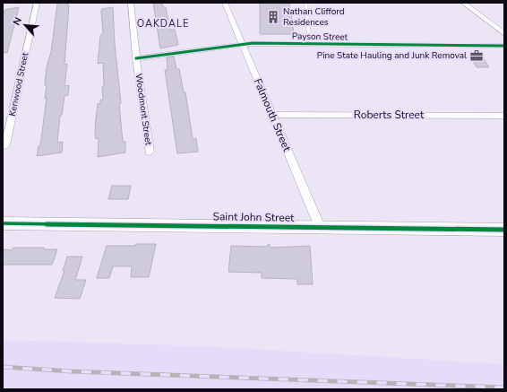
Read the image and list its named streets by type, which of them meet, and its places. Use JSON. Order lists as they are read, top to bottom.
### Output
{
  "streets": {
    "main road": ["Saint John Street"],
    "street": [
      "Payson Street",
      "Kenwood Street",
      "Woodmont Street",
      "Falmouth Street",
      "Roberts Street"
    ]
  },
  "crossings": [
    ["Payson Street", "Woodmont Street"],
    ["Payson Street", "Falmouth Street"],
    ["Falmouth Street", "Roberts Street"],
    ["Falmouth Street", "Saint John Street"]
  ],
  "districts": ["OAKDALE"],
  "places": {
    "building": ["Nathan Clifford Residences"],
    "office": ["Pine State Hauling and Junk Removal"]
  },
  "north": "top left"
}
